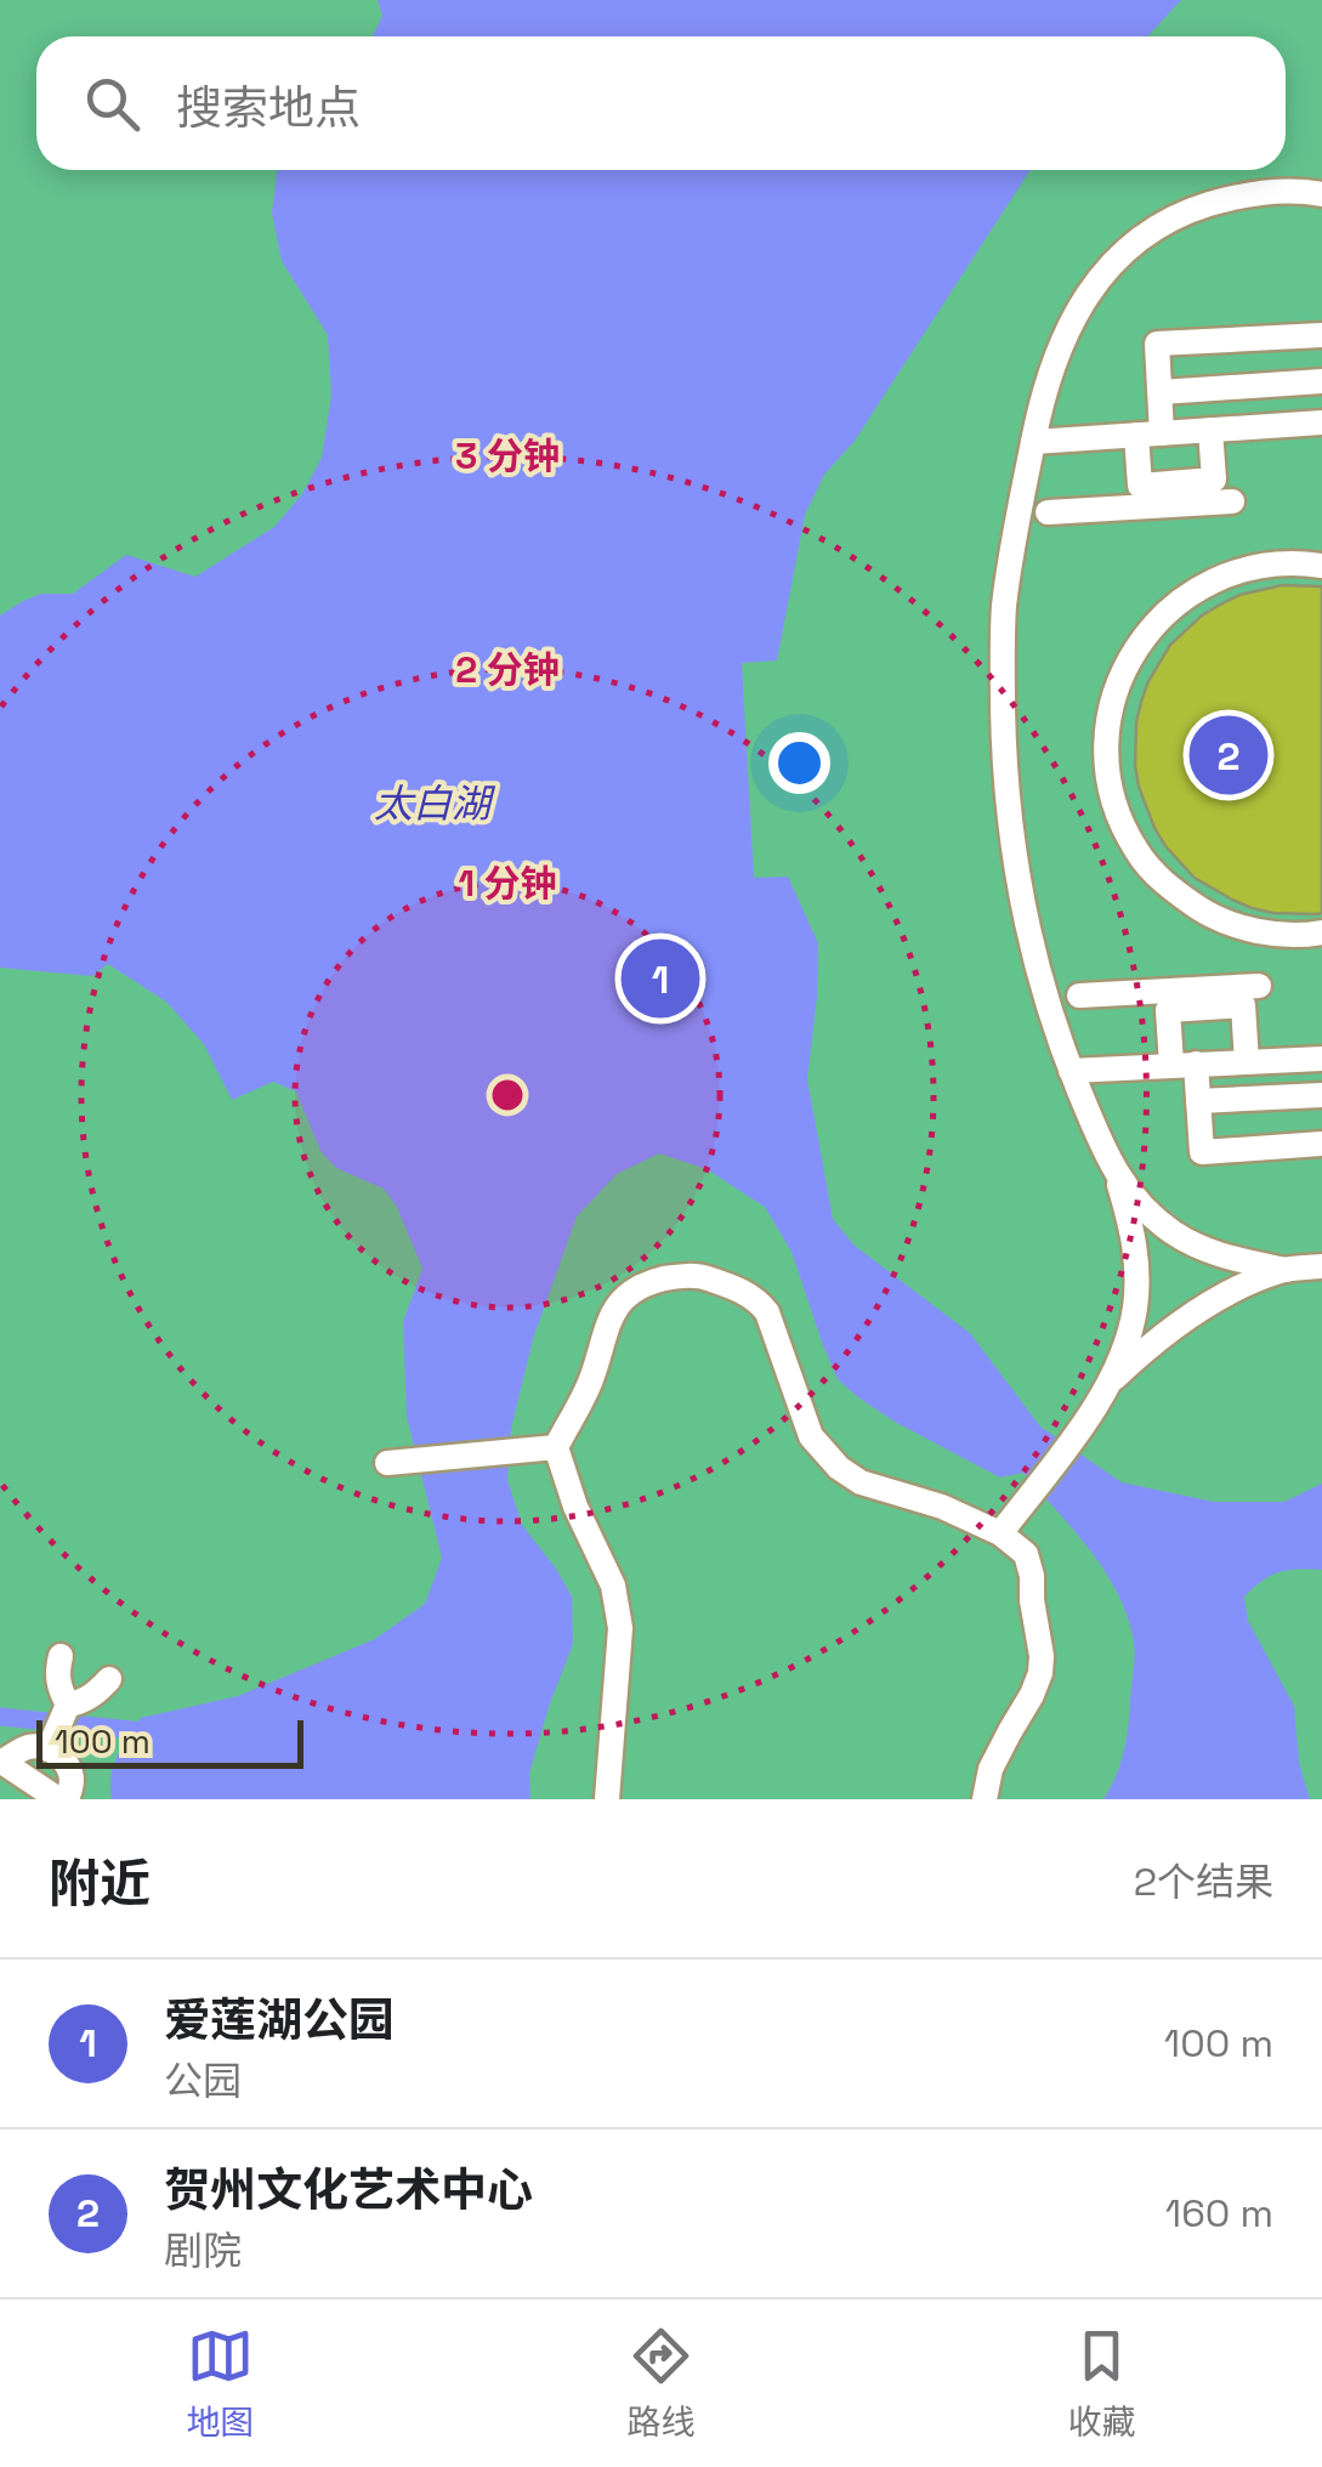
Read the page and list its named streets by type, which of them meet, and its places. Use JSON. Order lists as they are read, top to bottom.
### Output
{
  "water": ["太白湖"],
  "scale_bar": "100 m",
  "page": {
    "search": "搜索地点",
    "pins": ["2", "1"],
    "scale": "100 m",
    "heading": ["附近", "2个结果"],
    "list": [
      {
        "mark": "1",
        "name": "爱莲湖公园",
        "note": "公园",
        "value": "100 m"
      },
      {
        "mark": "2",
        "name": "贺州文化艺术中心",
        "note": "剧院",
        "value": "160 m"
      }
    ],
    "nav": ["地图", "路线", "收藏"]
  },
  "rings": ["3 分钟", "2 分钟", "1 分钟"]
}
